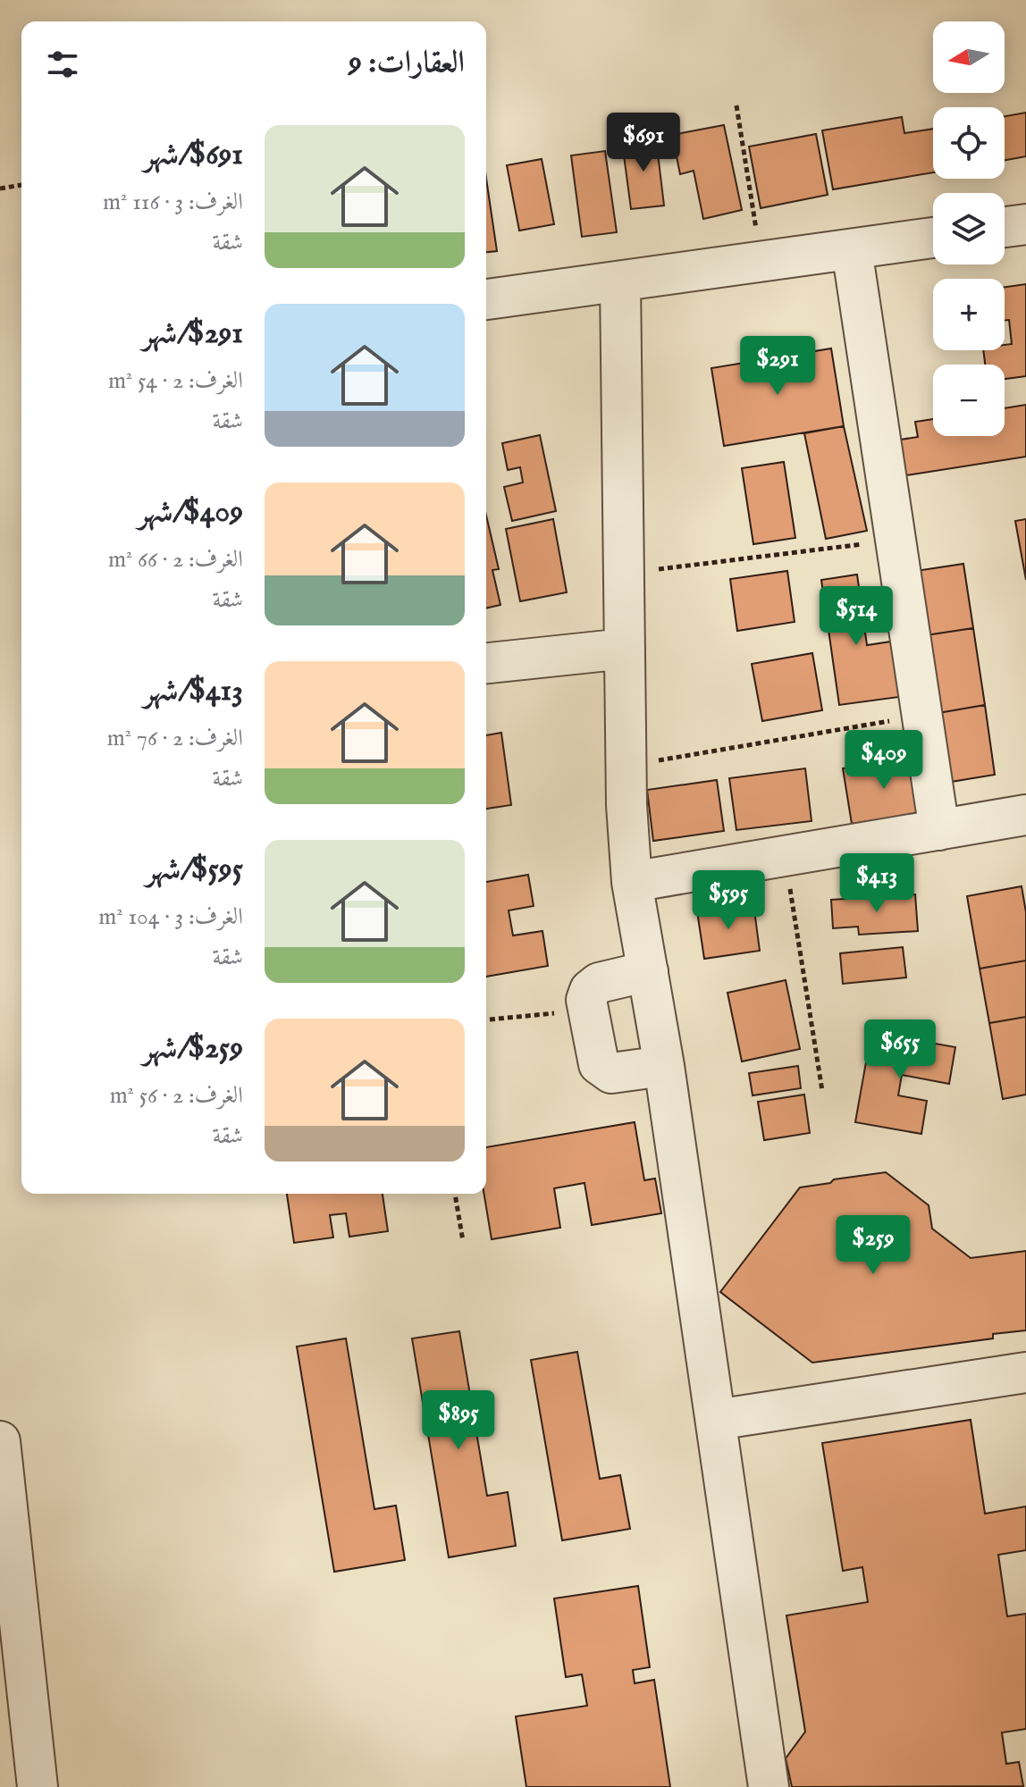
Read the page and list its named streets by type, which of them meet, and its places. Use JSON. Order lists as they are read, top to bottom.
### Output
{
  "north": "left",
  "page": {
    "map_buttons": ["+", "−"],
    "heading": "العقارات: 9",
    "list": [
      {
        "name": "$691/شهر",
        "note": "الغرف: 3 · 116 m² · شقة"
      },
      {
        "name": "$291/شهر",
        "note": "الغرف: 2 · 54 m² · شقة"
      },
      {
        "name": "$409/شهر",
        "note": "الغرف: 2 · 66 m² · شقة"
      },
      {
        "name": "$413/شهر",
        "note": "الغرف: 2 · 76 m² · شقة"
      },
      {
        "name": "$595/شهر",
        "note": "الغرف: 3 · 104 m² · شقة"
      },
      {
        "name": "$259/شهر",
        "note": "الغرف: 2 · 56 m² · شقة"
      }
    ],
    "price": [
      "$691",
      "$291",
      "$514",
      "$409",
      "$413",
      "$595",
      "$655",
      "$259",
      "$895"
    ]
  }
}
